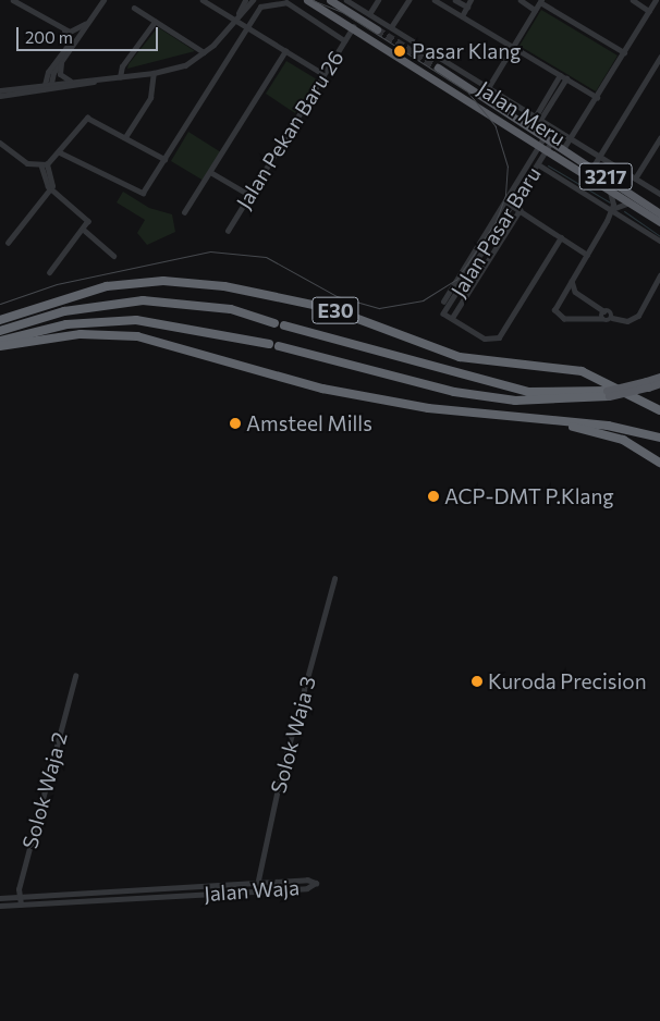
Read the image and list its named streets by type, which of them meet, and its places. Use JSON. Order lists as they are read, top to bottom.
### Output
{
  "streets": {
    "highway": ["Jalan Meru", "3217", "E30"],
    "street": [
      "Jalan Pekan Baru 26",
      "Jalan Pasar Baru",
      "Solok Waja 3",
      "Solok Waja 2",
      "Jalan Waja"
    ]
  },
  "crossings": [
    ["Jalan Meru", "Jalan Pekan Baru 26"],
    ["Jalan Meru", "Jalan Pasar Baru"],
    ["Solok Waja 3", "Jalan Waja"],
    ["Solok Waja 2", "Jalan Waja"]
  ],
  "places": [
    "Pasar Klang",
    "Amsteel Mills",
    "ACP-DMT P.Klang",
    "Kuroda Precision"
  ],
  "scale_bar": "200 m"
}
